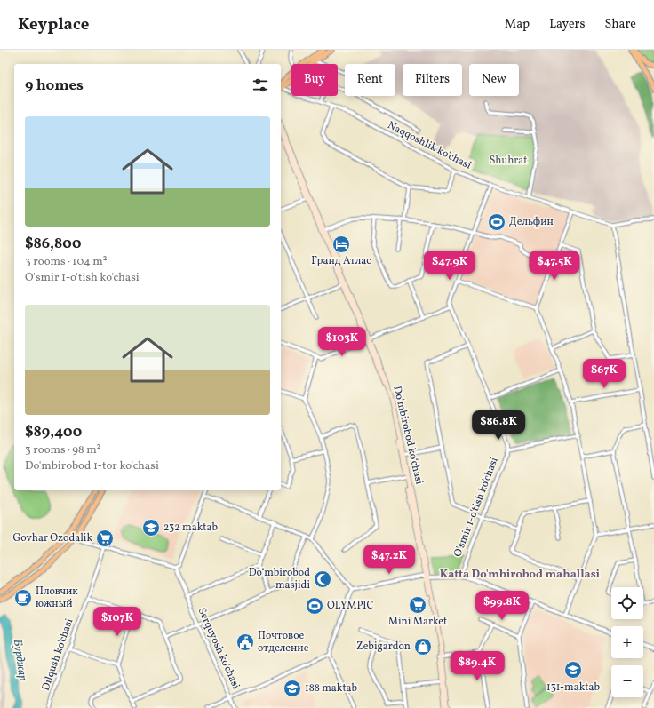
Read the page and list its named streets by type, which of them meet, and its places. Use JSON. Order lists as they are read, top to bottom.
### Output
{
  "streets": {
    "main road": ["Doʻmbirobod koʻchasi"],
    "street": [
      "Naqqoshlik ko'chasi",
      "O'smir 1-o'tish ko'chasi",
      "Serquyosh ko'chasi",
      "Dilqush ko'chasi"
    ]
  },
  "districts": ["Katta Do'mbirobod mahallasi"],
  "water": ["Бурджар"],
  "parks": ["Shuhrat"],
  "places": {
    "sports": ["Дельфин", "OLYMPIC"],
    "hotel": ["Гранд Атлас"],
    "school or university": ["232 maktab", "131-maktab", "188 maktab"],
    "supermarket": ["Govhar Ozodalik", "Mini Market"],
    "mosque": ["Do‘mbirobod masjidi"],
    "cafe": ["Пловчик южный"],
    "public building": ["Почтовое отделение"],
    "shop": ["Zebigardon"]
  },
  "page": {
    "header": "Keyplace",
    "nav": ["Map", "Layers", "Share"],
    "chip": [
      "Buy",
      "Rent",
      "Filters",
      "New"
    ],
    "heading": "9 homes",
    "list": [
      {
        "name": "$86,800",
        "note": "3 rooms · 104 m² · O'smir 1-o'tish ko'chasi"
      },
      {
        "name": "$89,400",
        "note": "3 rooms · 98 m² · Do'mbirobod 1-tor ko'chasi"
      }
    ],
    "price": [
      "$47.9K",
      "$47.5K",
      "$103K",
      "$67K",
      "$86.8K",
      "$47.2K",
      "$99.8K",
      "$107K",
      "$89.4K"
    ],
    "map_buttons": ["+", "−"]
  }
}
